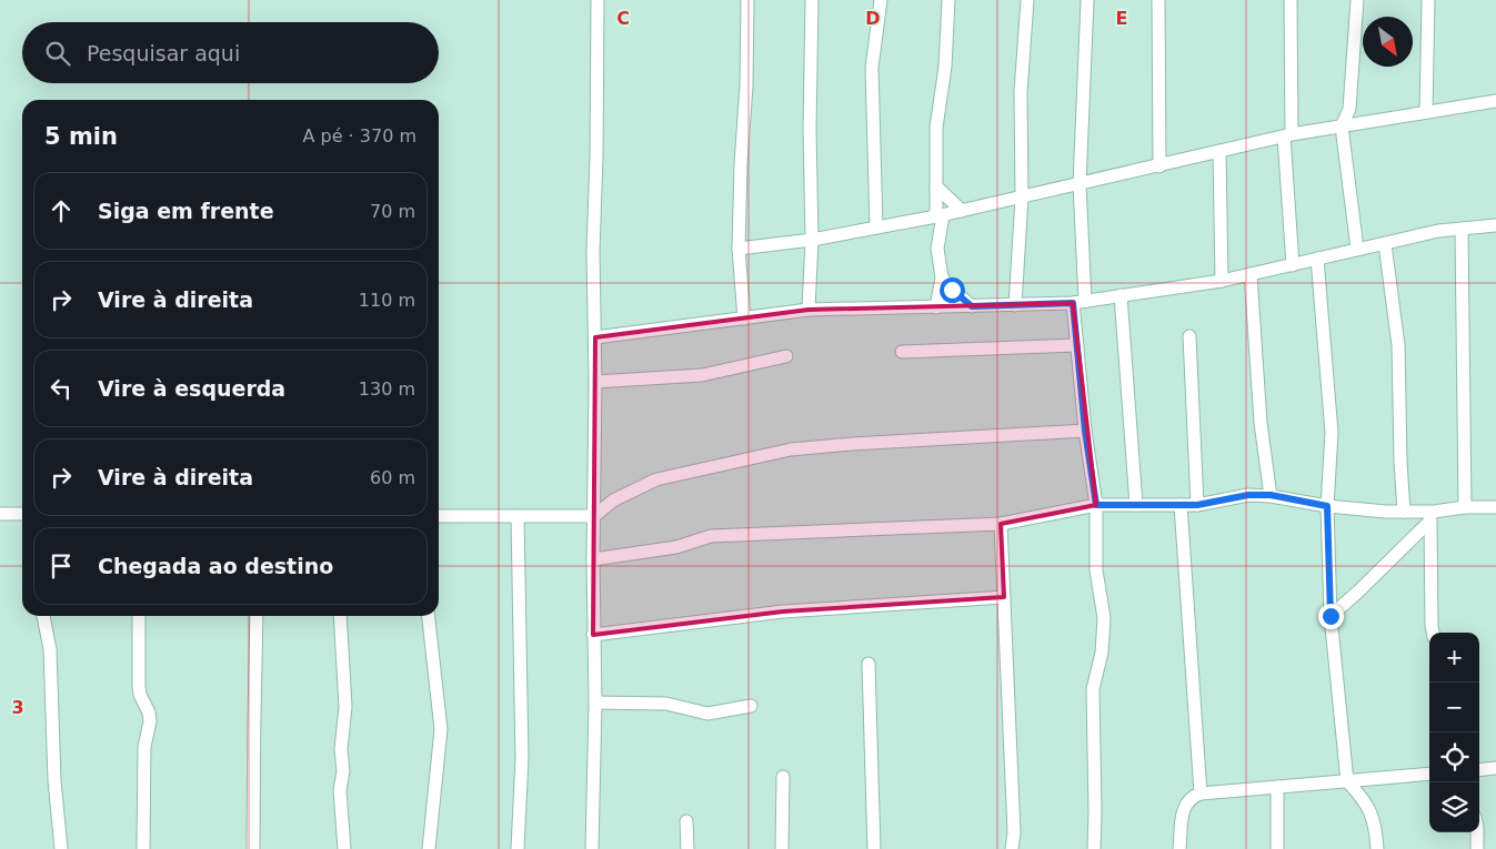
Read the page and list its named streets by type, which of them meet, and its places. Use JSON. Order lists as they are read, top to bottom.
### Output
{
  "north": "bottom right",
  "page": {
    "search": "Pesquisar aqui",
    "heading": ["5 min", "A pé · 370 m"],
    "list": [
      ["Siga em frente", "70 m"],
      ["Vire à direita", "110 m"],
      ["Vire à esquerda", "130 m"],
      ["Vire à direita", "60 m"],
      "Chegada ao destino"
    ],
    "map_buttons": ["+", "−"]
  },
  "grid": {
    "columns": ["C", "D", "E"],
    "rows": ["3"]
  }
}
